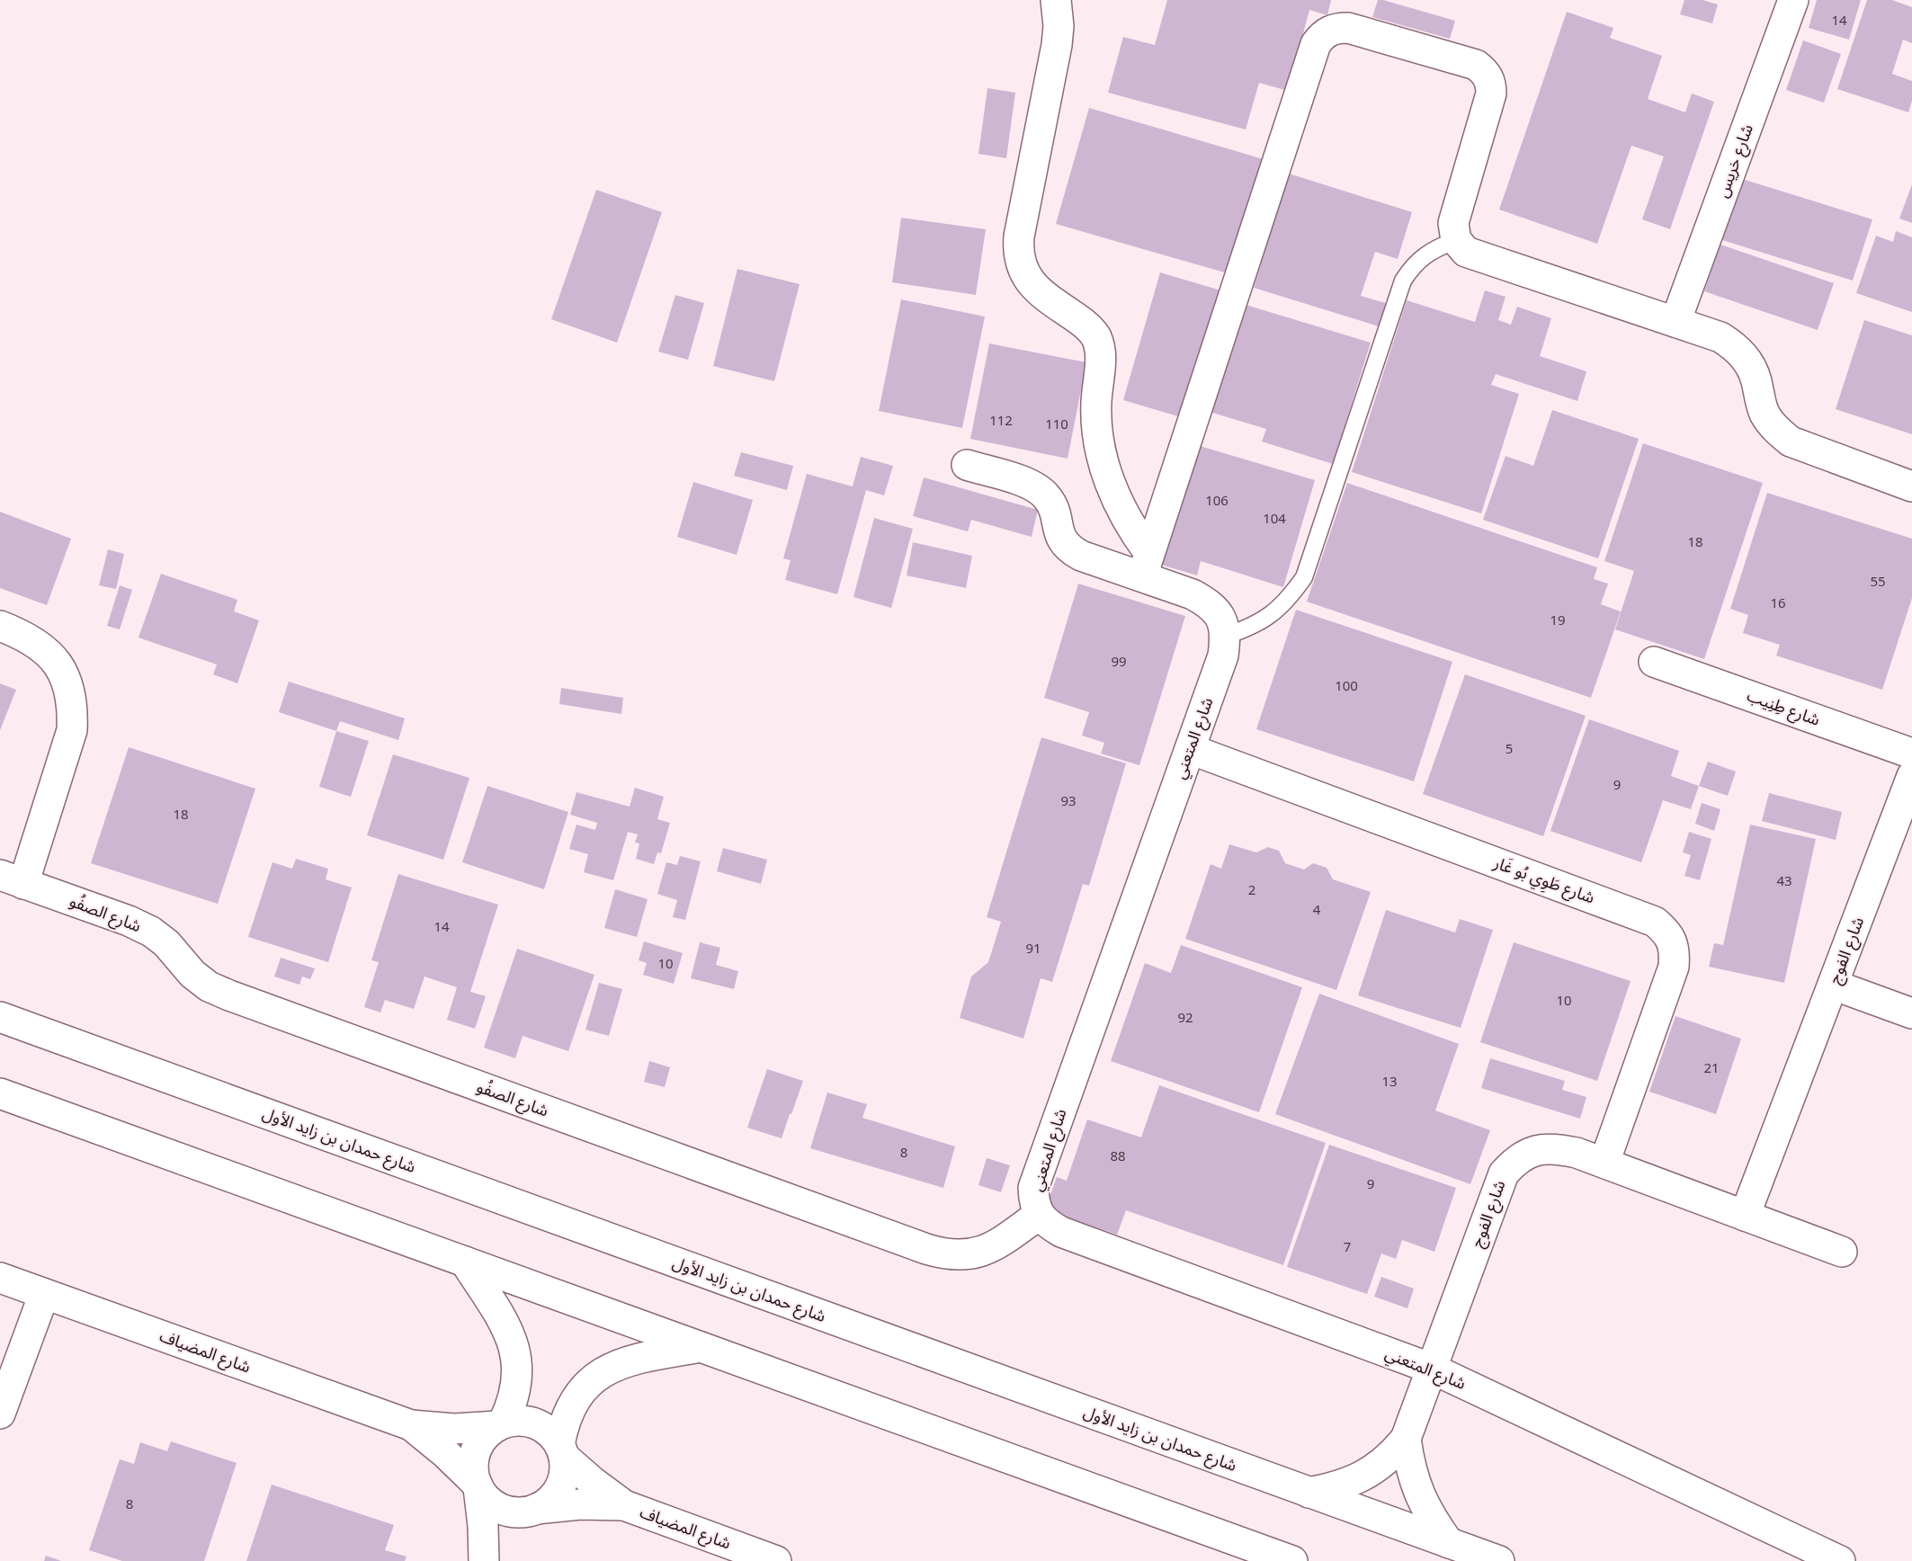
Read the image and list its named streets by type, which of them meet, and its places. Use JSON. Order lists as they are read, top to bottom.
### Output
{
  "streets": {
    "street": [
      "شارع خريس",
      "شارع طِنِيب",
      "شارع المتعني",
      "شارع طَوِي بُو غَار",
      "شارع الصفُو",
      "شارع الفوج",
      "شارع حمدان بن زايد الأول",
      "شارع المضياف"
    ]
  },
  "crossings": [
    ["شارع المتعني", "شارع طَوِي بُو غَار"],
    ["شارع المتعني", "شارع الصفُو"],
    ["شارع المتعني", "شارع الفوج"],
    ["شارع طَوِي بُو غَار", "شارع الفوج"],
    ["شارع الفوج", "شارع حمدان بن زايد الأول"]
  ],
  "house_numbers": [
    "14",
    "112",
    "110",
    "106",
    "104",
    "18",
    "55",
    "16",
    "19",
    "99",
    "100",
    "5",
    "9",
    "93",
    "18",
    "43",
    "2",
    "4",
    "14",
    "91",
    "10",
    "10",
    "92",
    "21",
    "13",
    "8",
    "88",
    "9",
    "7",
    "8"
  ]
}
